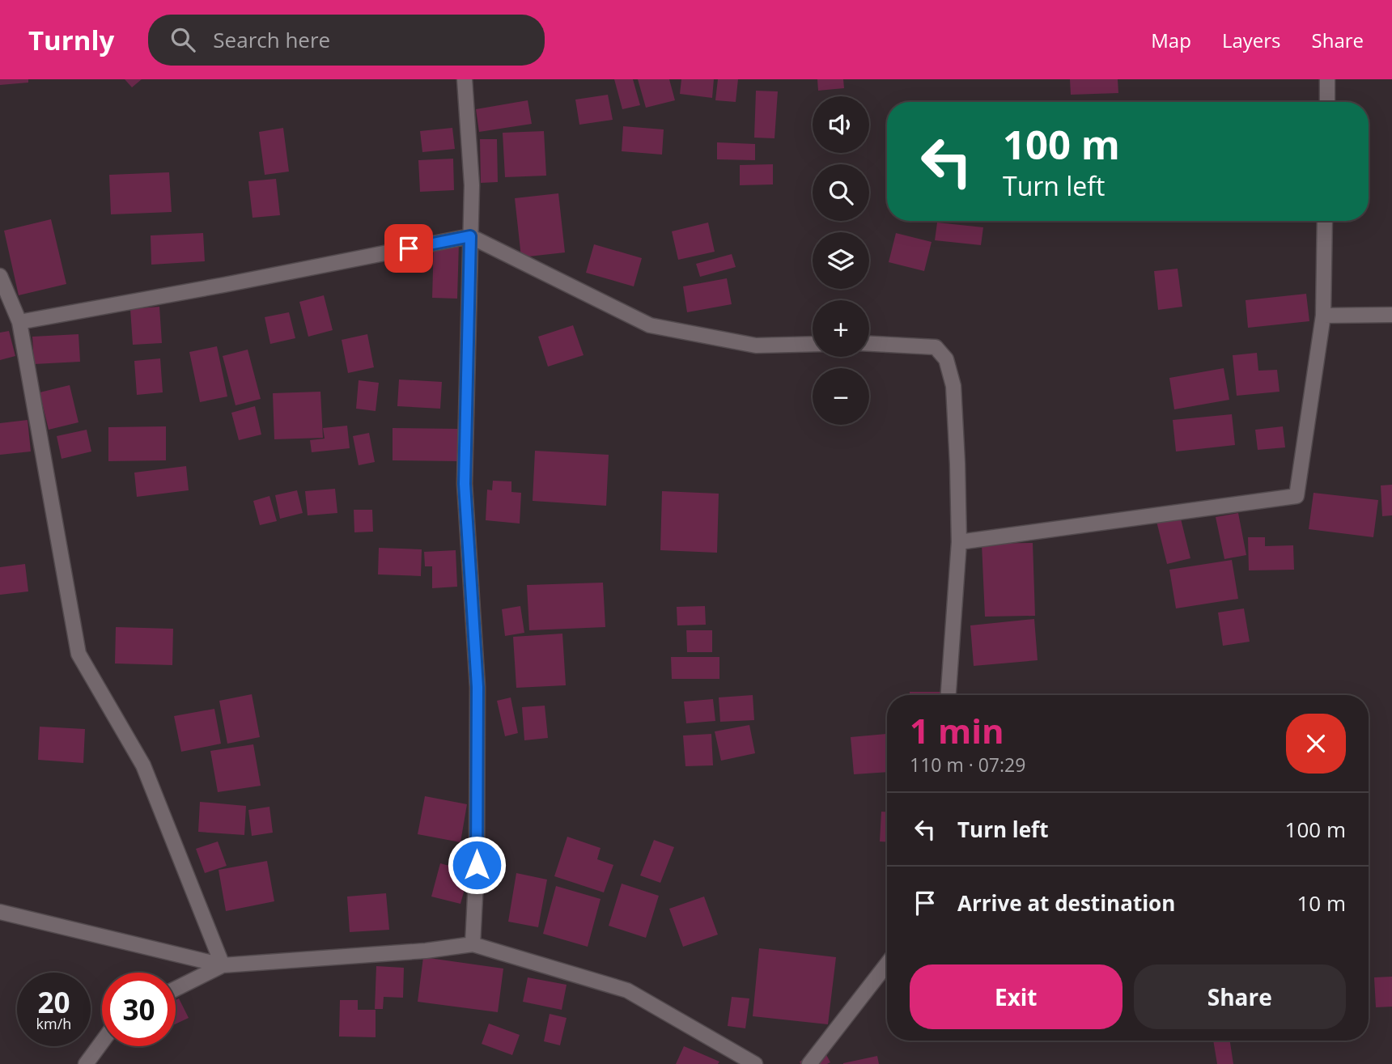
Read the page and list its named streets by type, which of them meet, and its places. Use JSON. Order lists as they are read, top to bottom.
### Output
{
  "page": {
    "header": "Turnly",
    "search": "Search here",
    "nav": ["Map", "Layers", "Share"],
    "map_buttons": ["+", "−"],
    "turn": ["100 m", "Turn left"],
    "heading": ["1 min", "110 m · 07:29"],
    "list": [
      {
        "name": "Turn left",
        "value": "100 m"
      },
      {
        "name": "Arrive at destination",
        "value": "10 m"
      }
    ],
    "buttons": ["Exit", "Share"],
    "speed": "20 km/h",
    "limit": "30"
  }
}
